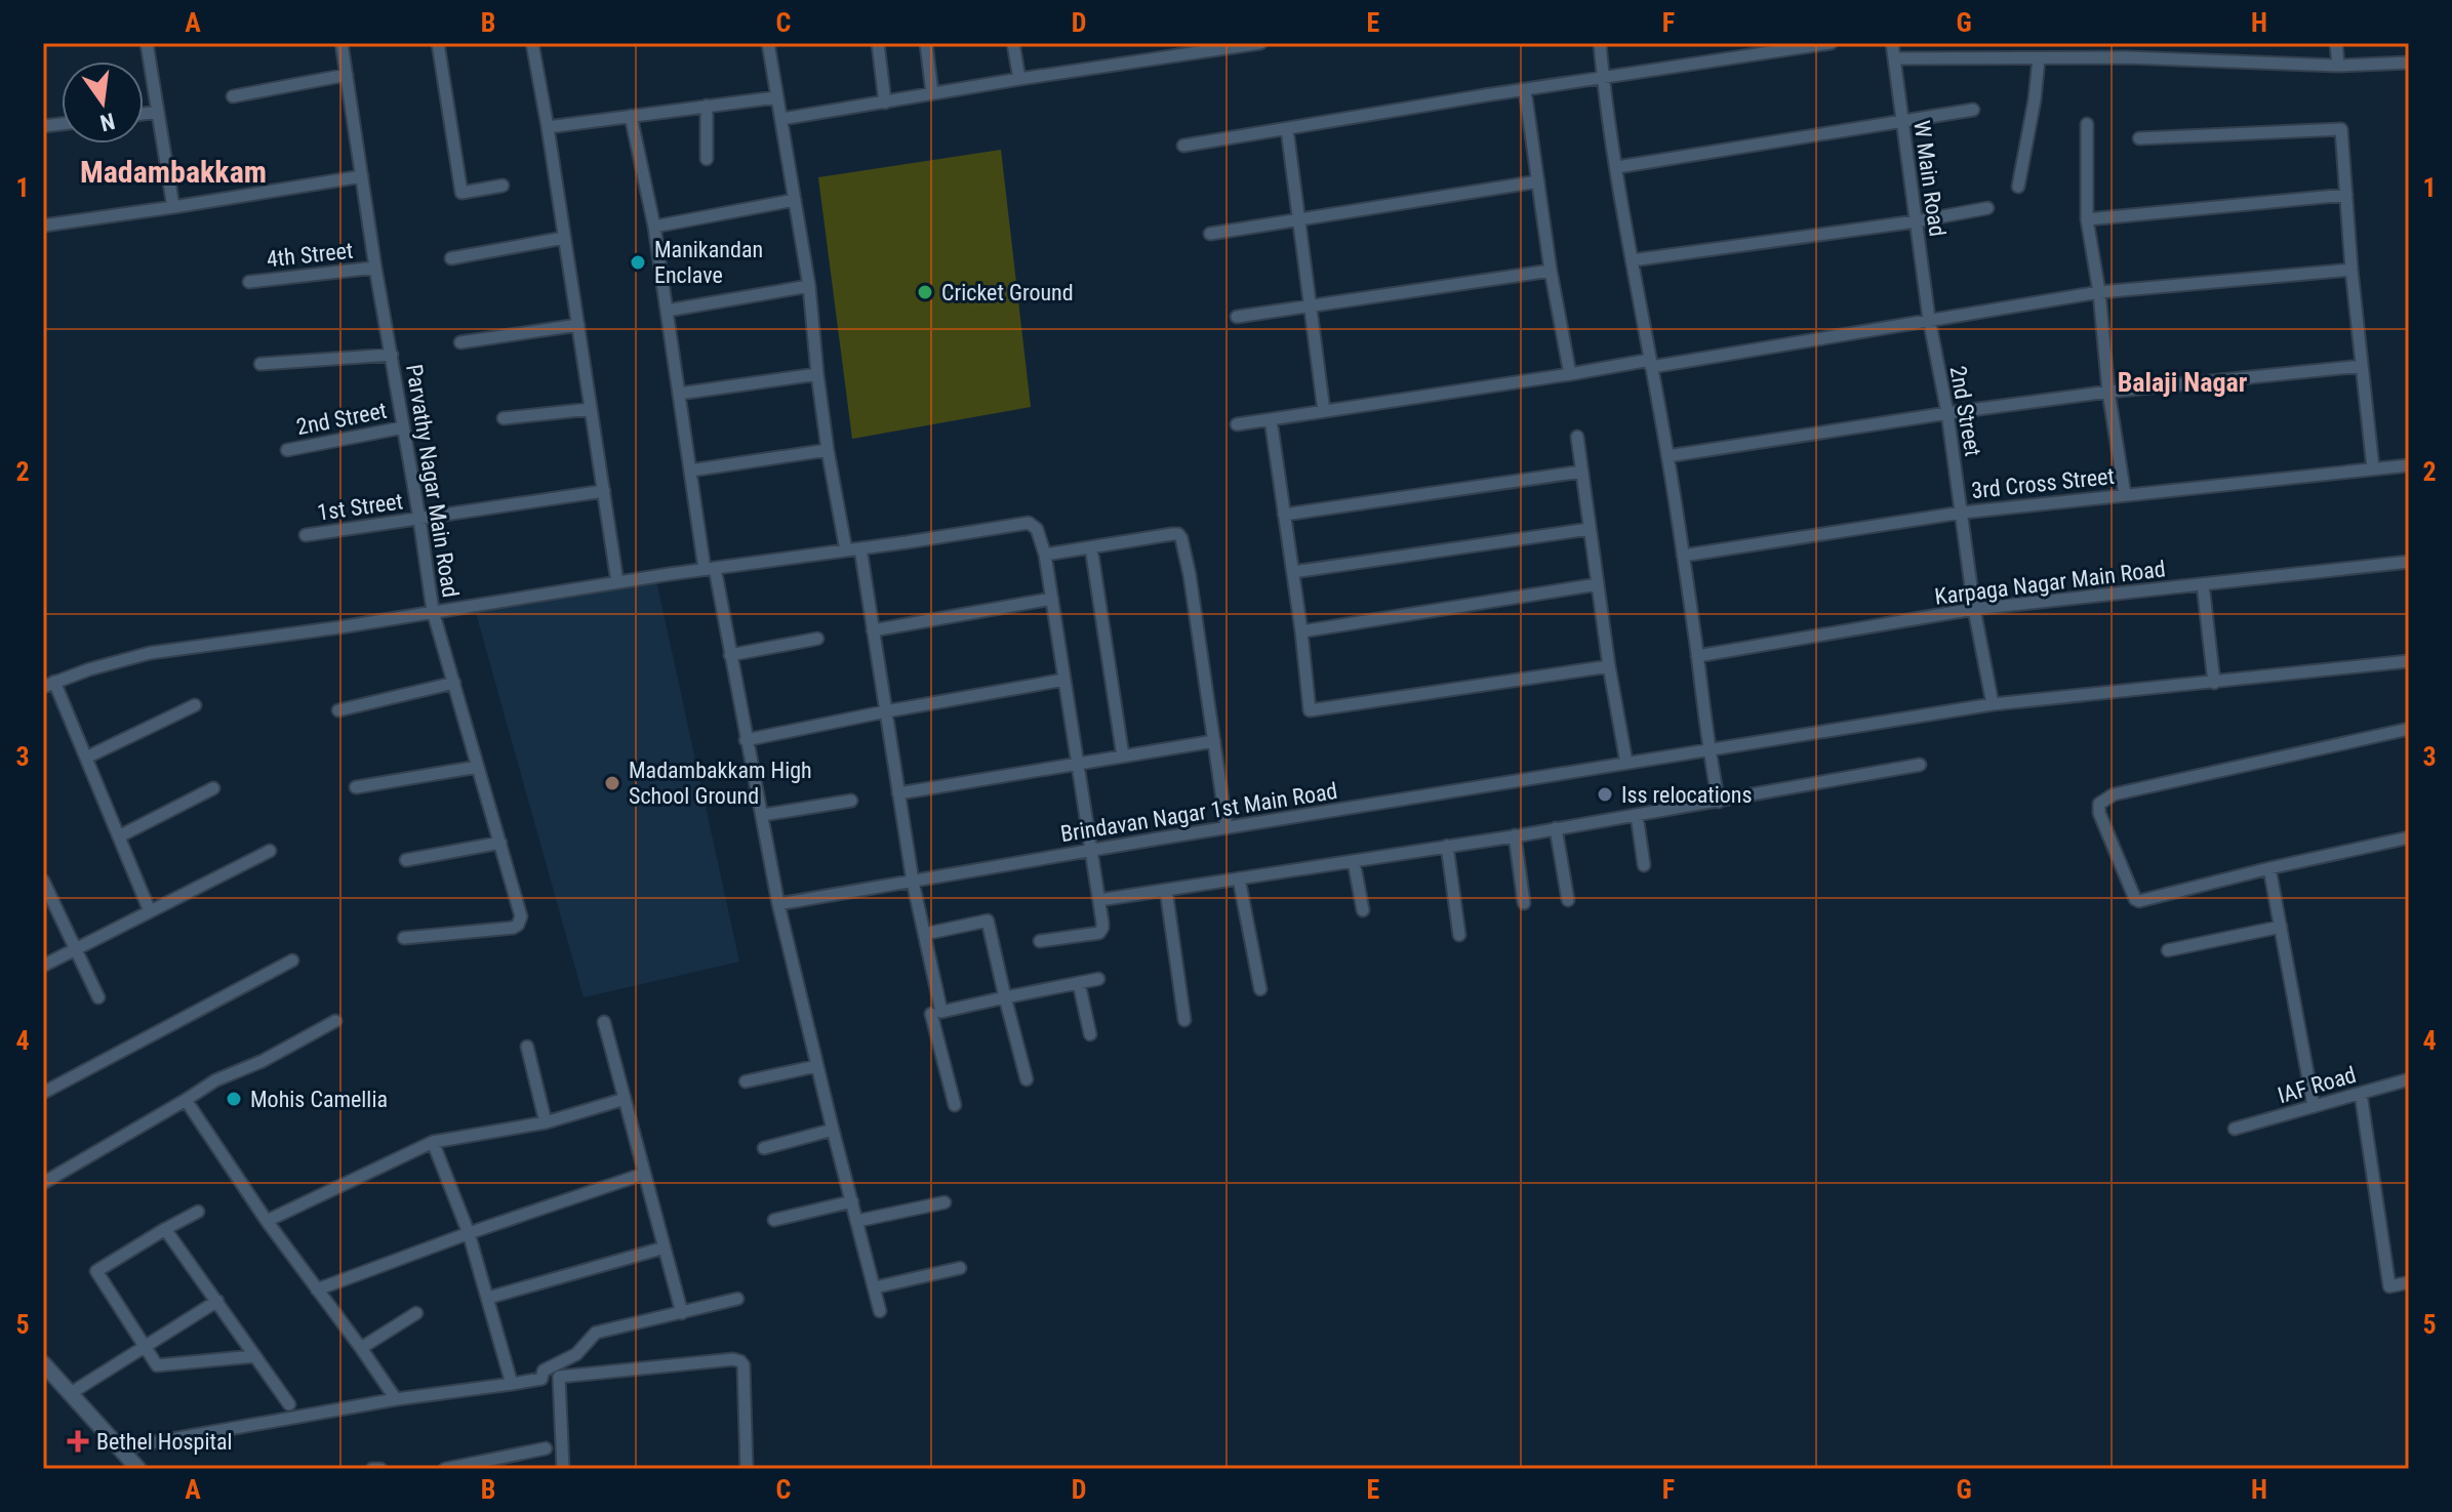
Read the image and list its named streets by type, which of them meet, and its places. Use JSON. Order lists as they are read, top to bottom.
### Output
{
  "streets": {
    "street": [
      "W Main Road",
      "4th Street",
      "2nd Street",
      "Parvathy Nagar Main Road",
      "3rd Cross Street",
      "1st Street",
      "Karpaga Nagar Main Road",
      "Brindavan Nagar 1st Main Road",
      "IAF Road"
    ]
  },
  "crossings": [
    ["W Main Road", "2nd Street"],
    ["4th Street", "Parvathy Nagar Main Road"],
    ["2nd Street", "Parvathy Nagar Main Road"],
    ["2nd Street", "3rd Cross Street"],
    ["2nd Street", "Karpaga Nagar Main Road"],
    ["2nd Street", "Brindavan Nagar 1st Main Road"],
    ["Parvathy Nagar Main Road", "1st Street"]
  ],
  "districts": ["Madambakkam", "Balaji Nagar"],
  "places": {
    "other": [
      "Manikandan Enclave",
      "Cricket Ground",
      "Madambakkam High School Ground",
      "Iss relocations",
      "Mohis Camellia"
    ],
    "health": ["Bethel Hospital"]
  },
  "north": "bottom",
  "grid": {
    "columns": [
      "A",
      "B",
      "C",
      "D",
      "E",
      "F",
      "G",
      "H"
    ],
    "rows": [
      "1",
      "2",
      "3",
      "4",
      "5"
    ]
  }
}
